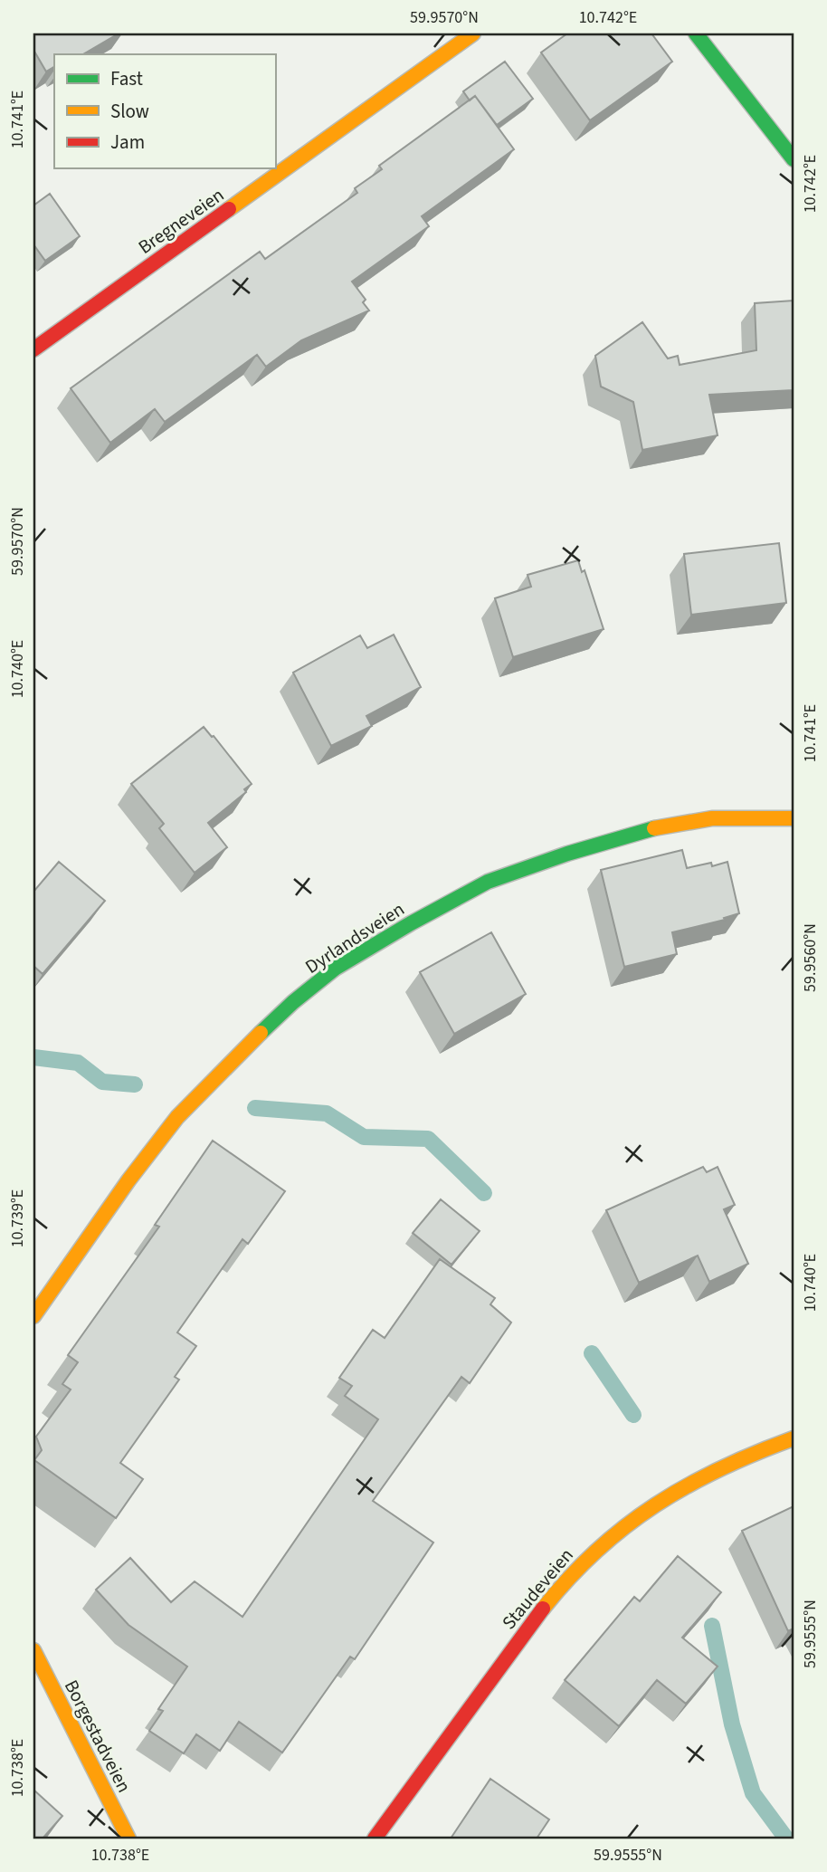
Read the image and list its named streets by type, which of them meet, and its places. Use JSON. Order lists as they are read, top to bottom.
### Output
{
  "streets": {
    "street": [
      "Bregneveien",
      "Dyrlandsveien",
      "Staudeveien",
      "Borgestadveien"
    ]
  },
  "legend": ["Fast", "Slow", "Jam"],
  "coordinates": [
    "59.9570°N",
    "10.742°E",
    "10.741°E",
    "10.740°E",
    "59.9560°N",
    "10.739°E",
    "59.9555°N",
    "10.738°E"
  ]
}
